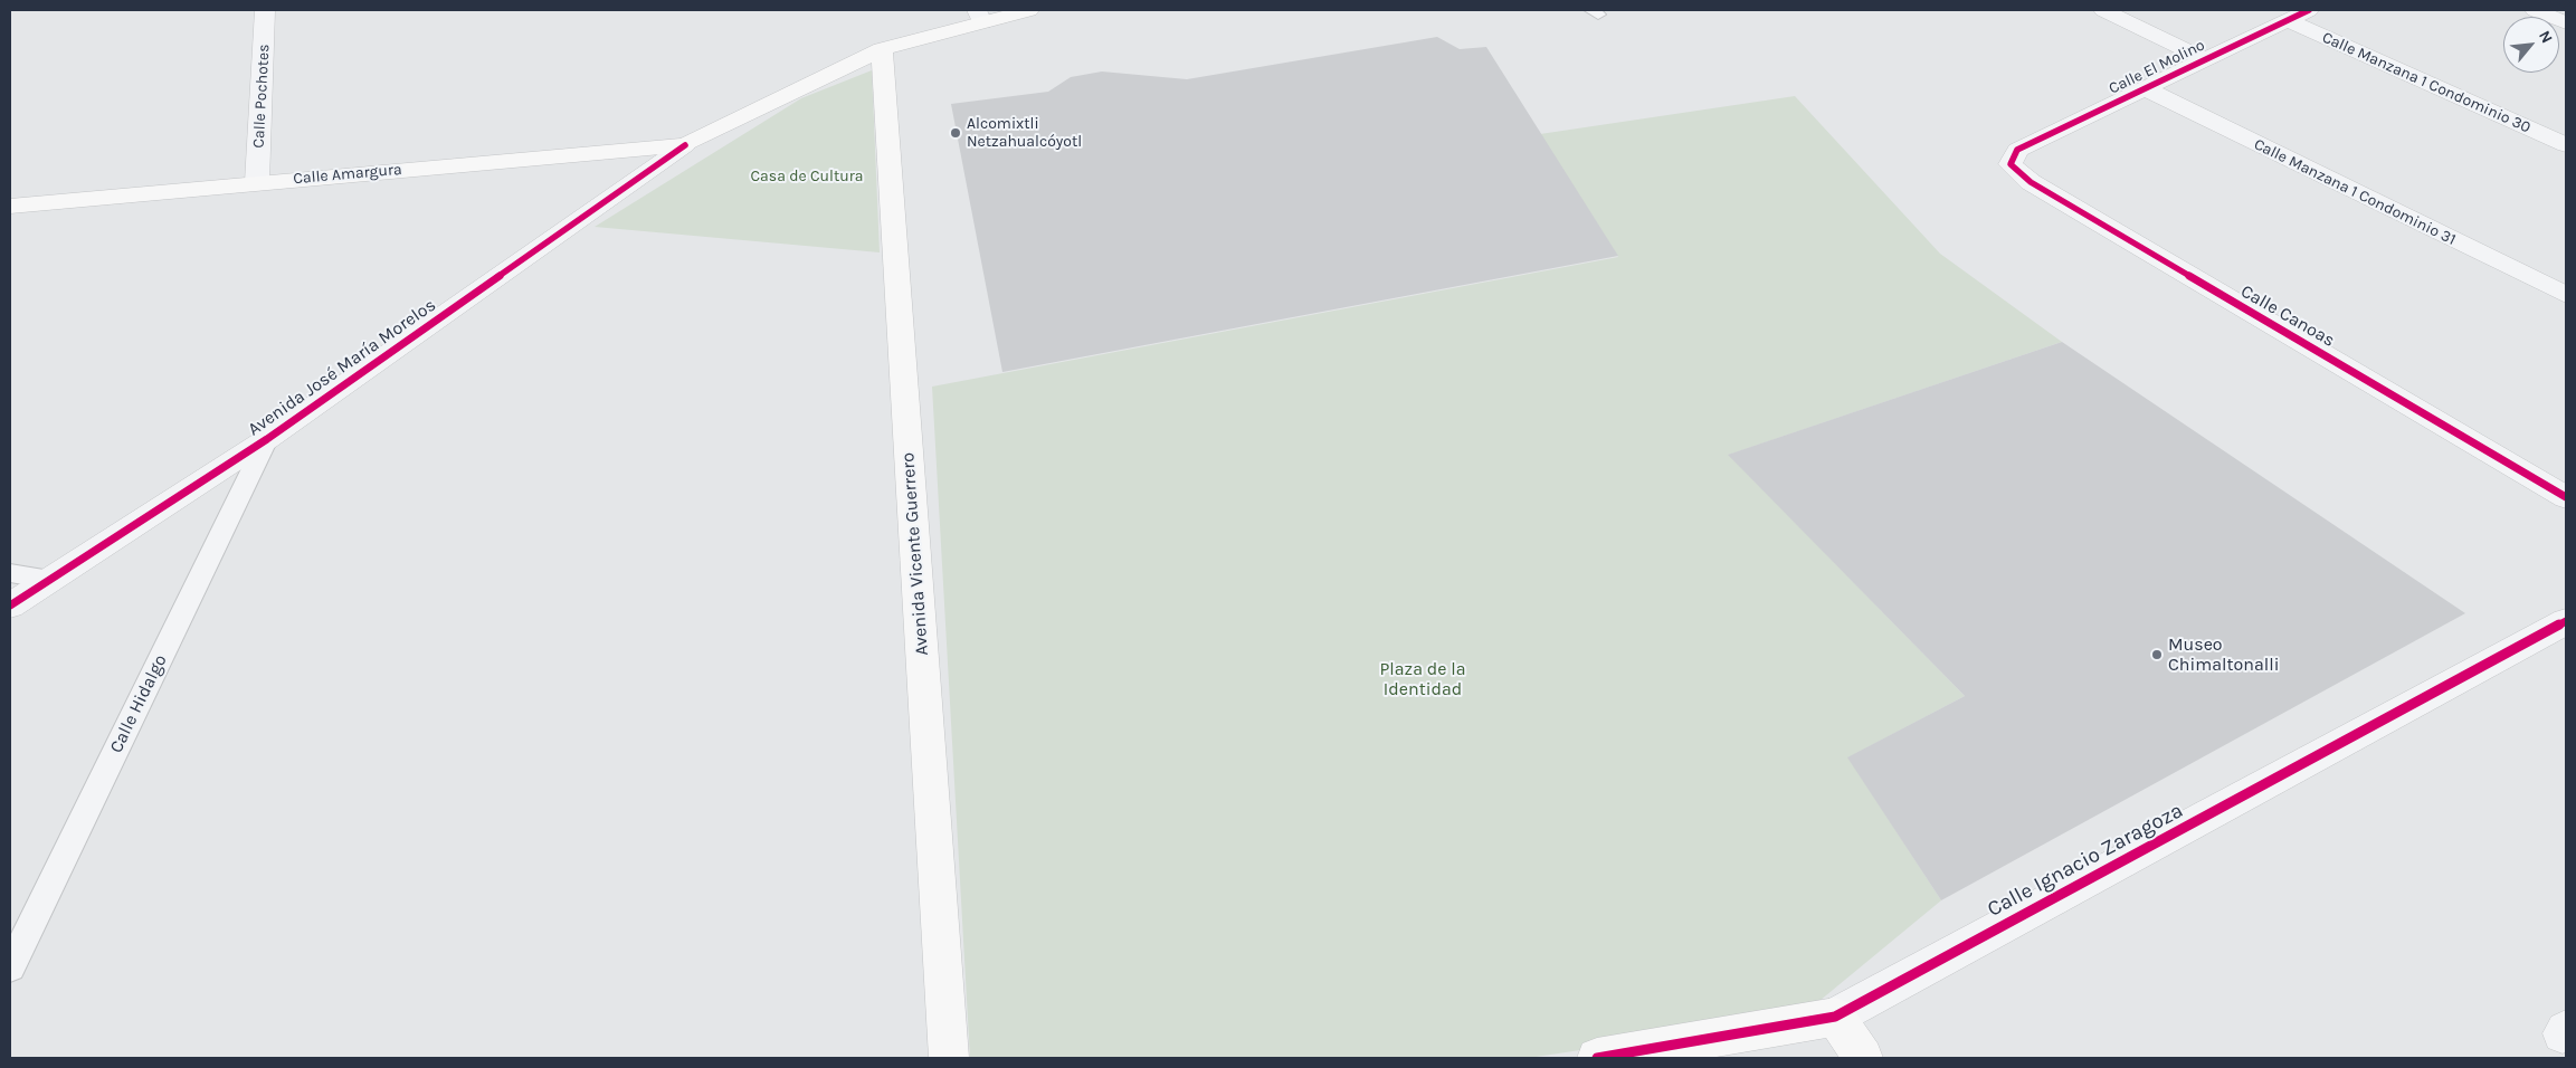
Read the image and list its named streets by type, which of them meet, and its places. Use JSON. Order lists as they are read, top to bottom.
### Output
{
  "streets": {
    "main road": [
      "Calle Amargura",
      "Avenida José María Morelos",
      "Avenida Vicente Guerrero",
      "Calle Ignacio Zaragoza"
    ],
    "street": [
      "Calle El Molino",
      "Calle Manzana 1 Condominio 30",
      "Calle Pochotes",
      "Calle Manzana 1 Condominio 31",
      "Calle Canoas"
    ],
    "lane": ["Calle Hidalgo"]
  },
  "crossings": [
    ["Calle El Molino", "Calle Manzana 1 Condominio 30"],
    ["Calle El Molino", "Calle Manzana 1 Condominio 31"],
    ["Calle El Molino", "Calle Canoas"],
    ["Calle Pochotes", "Calle Amargura"],
    ["Calle Amargura", "Avenida José María Morelos"],
    ["Avenida José María Morelos", "Avenida Vicente Guerrero"],
    ["Avenida José María Morelos", "Calle Hidalgo"]
  ],
  "parks": ["Casa de Cultura", "Plaza de la Identidad"],
  "places": ["Alcomixtli Netzahualcóyotl", "Museo Chimaltonalli"],
  "north": "top right"
}
